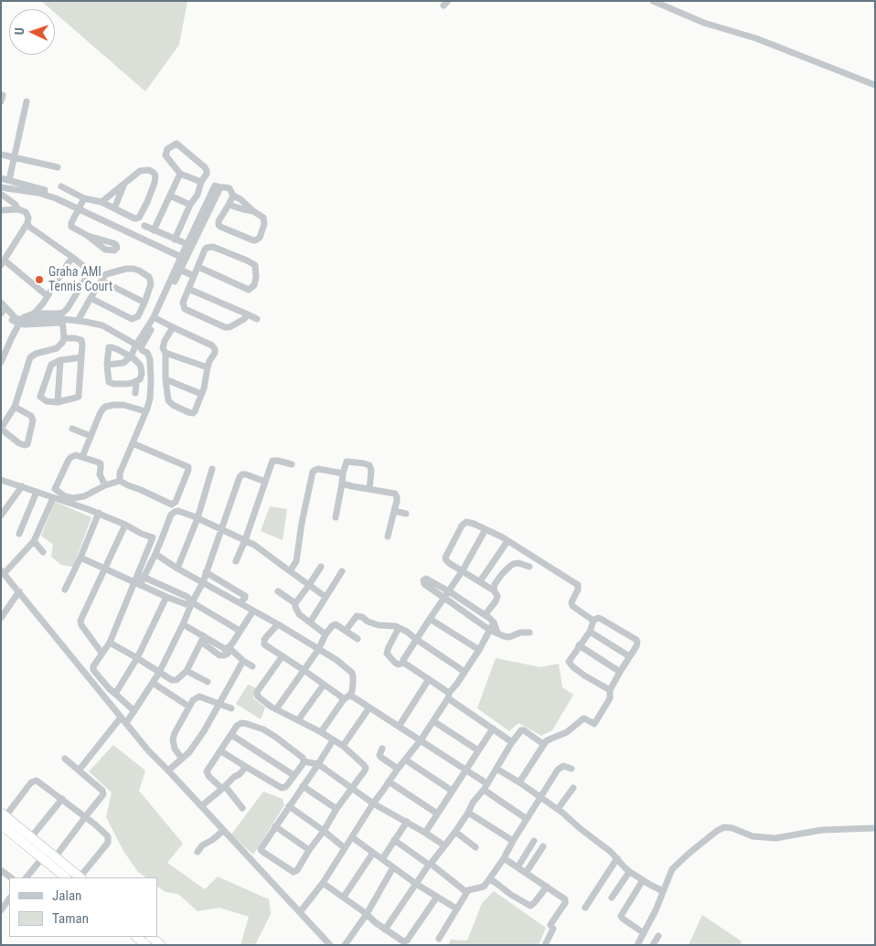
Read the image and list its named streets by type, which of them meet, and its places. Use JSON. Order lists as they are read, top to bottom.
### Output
{
  "places": ["Graha AMI Tennis Court"],
  "legend": ["Jalan", "Taman"],
  "north": "left"
}
